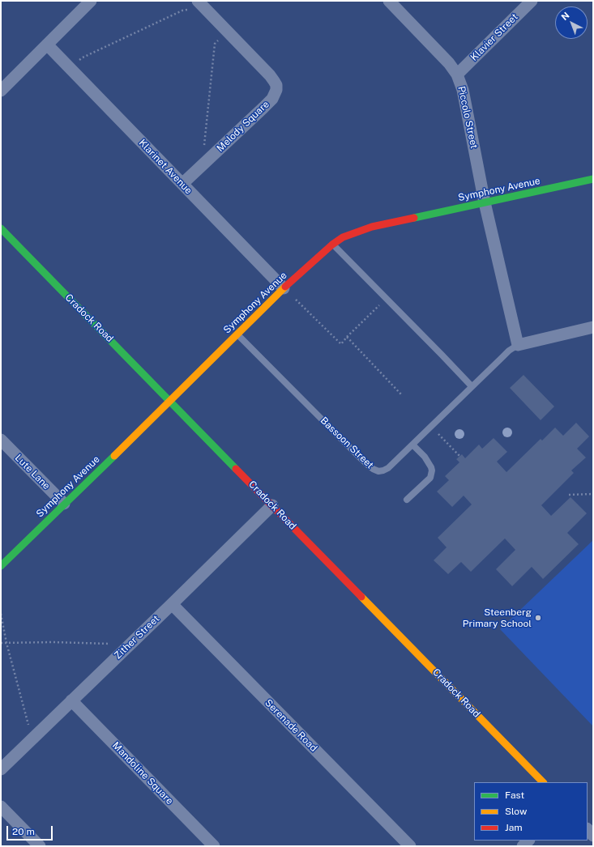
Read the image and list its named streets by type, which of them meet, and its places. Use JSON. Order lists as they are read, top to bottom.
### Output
{
  "streets": {
    "street": [
      "Klavier Street",
      "Piccolo Street",
      "Melody Square",
      "Klarinet Avenue",
      "Symphony Avenue",
      "Cradock Road",
      "Bassoon Street",
      "Lute Lane",
      "Zither Street",
      "Serenade Road",
      "Mandoline Square"
    ]
  },
  "crossings": [
    ["Klavier Street", "Piccolo Street"],
    ["Piccolo Street", "Symphony Avenue"],
    ["Melody Square", "Klarinet Avenue"],
    ["Klarinet Avenue", "Symphony Avenue"],
    ["Symphony Avenue", "Cradock Road"],
    ["Symphony Avenue", "Bassoon Street"],
    ["Symphony Avenue", "Lute Lane"],
    ["Cradock Road", "Zither Street"],
    ["Zither Street", "Serenade Road"],
    ["Zither Street", "Mandoline Square"]
  ],
  "places": ["Steenberg Primary School"],
  "legend": ["Fast", "Slow", "Jam"],
  "scale_bar": "20 m",
  "north": "top left"
}
